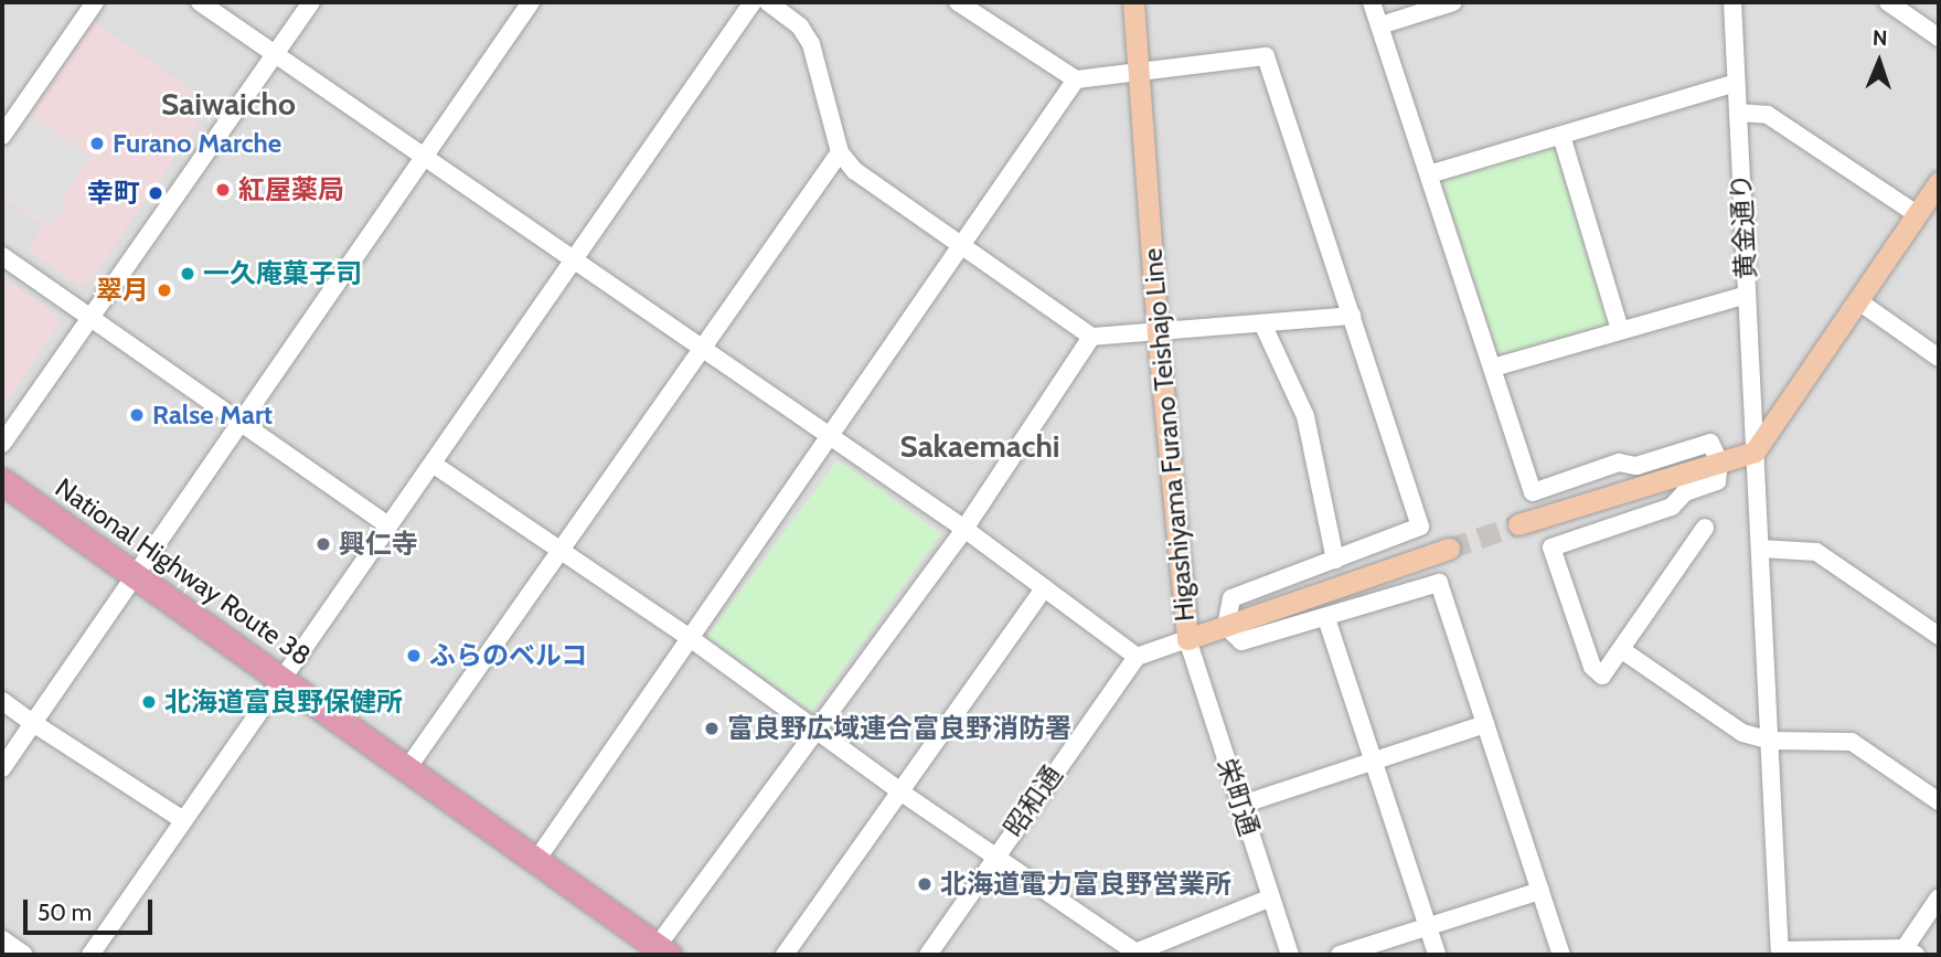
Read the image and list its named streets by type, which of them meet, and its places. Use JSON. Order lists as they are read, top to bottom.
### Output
{
  "streets": {
    "highway": ["National Highway Route 38"],
    "main road": ["Higashiyama Furano Teishajo Line"],
    "street": ["黄金通り", "栄町通", "昭和通"]
  },
  "crossings": [
    ["Higashiyama Furano Teishajo Line", "栄町通"]
  ],
  "districts": ["Saiwaicho", "Sakaemachi"],
  "places": [
    "Furano Marche",
    "紅屋薬局",
    "幸町",
    "一久庵菓子司",
    "翠月",
    "Ralse Mart",
    "興仁寺",
    "ふらのベルコ",
    "北海道富良野保健所",
    "富良野広域連合富良野消防署",
    "北海道電力富良野営業所"
  ],
  "scale_bar": "50 m",
  "north": "top"
}
